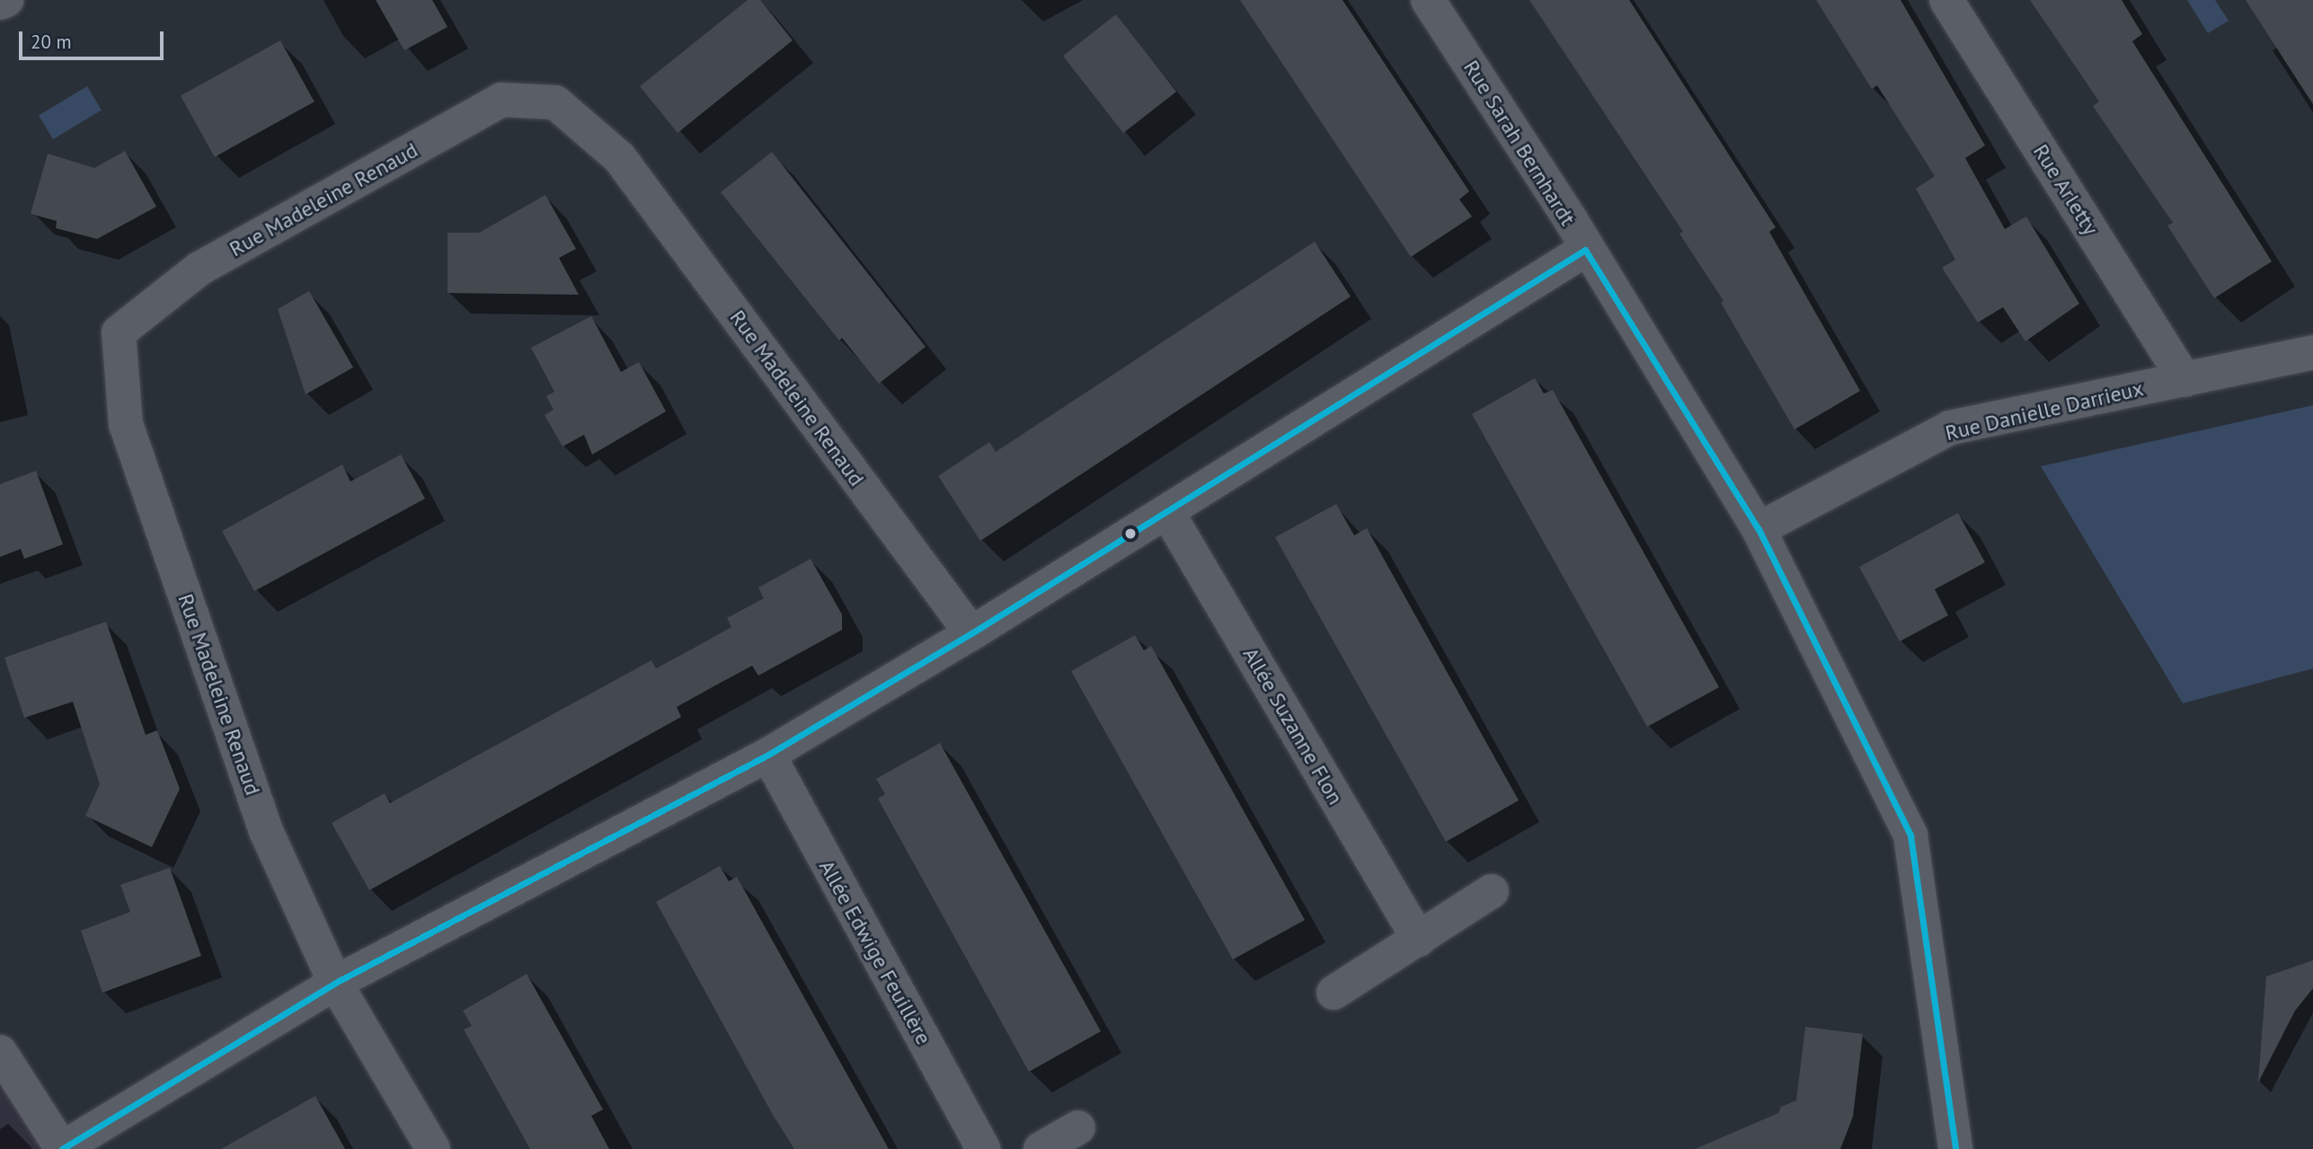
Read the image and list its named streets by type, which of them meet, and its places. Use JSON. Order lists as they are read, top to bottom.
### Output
{
  "streets": {
    "street": [
      "Rue Sarah Bernhardt",
      "Rue Arletty",
      "Rue Madeleine Renaud",
      "Rue Danielle Darrieux",
      "Allée Suzanne Flon",
      "Allée Edwige Feuillère"
    ]
  },
  "crossings": [
    ["Rue Sarah Bernhardt", "Rue Danielle Darrieux"],
    ["Rue Arletty", "Rue Danielle Darrieux"]
  ],
  "scale_bar": "20 m"
}
